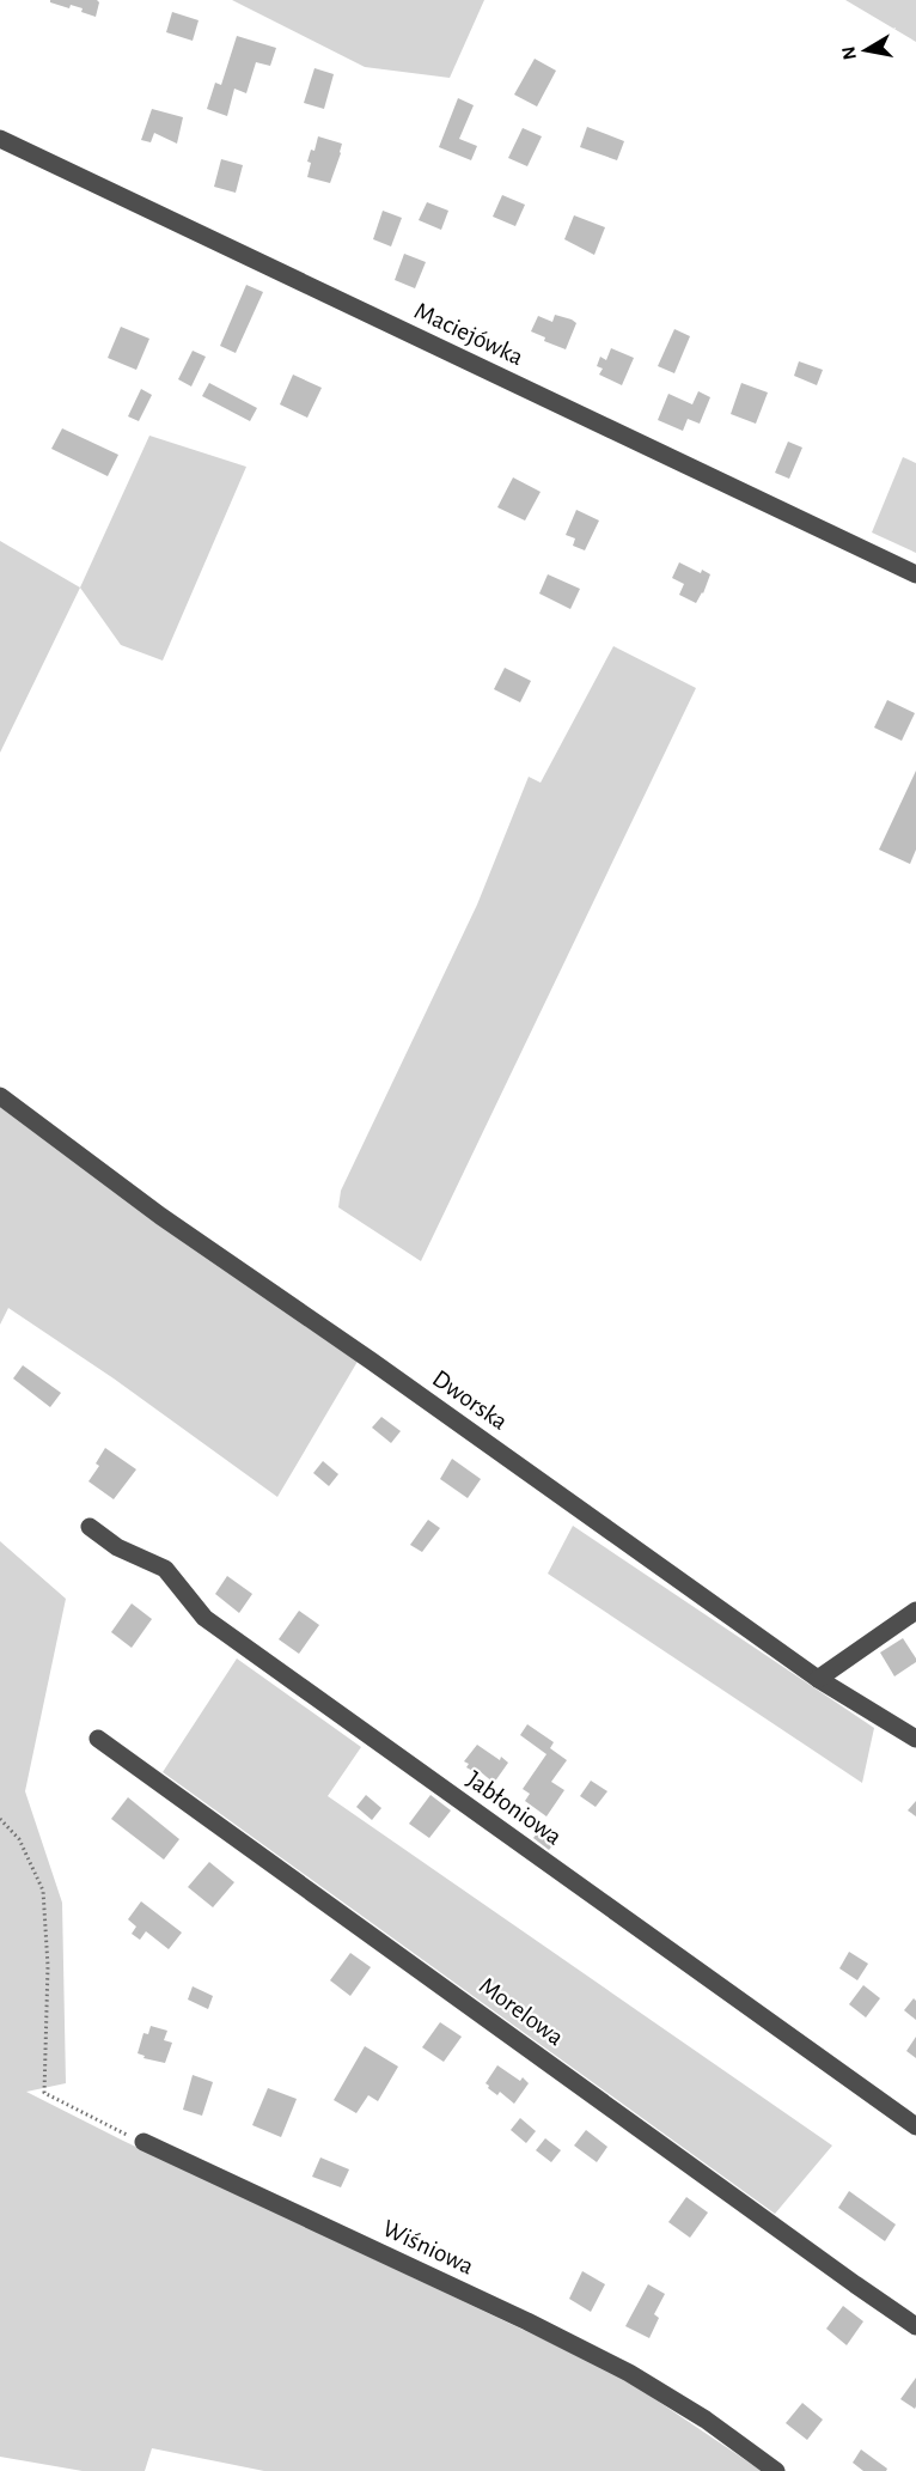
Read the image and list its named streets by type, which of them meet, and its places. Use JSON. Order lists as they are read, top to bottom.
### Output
{
  "streets": {
    "street": [
      "Maciejówka",
      "Dworska",
      "Jabłoniowa",
      "Morelowa",
      "Wiśniowa"
    ]
  },
  "north": "left"
}
